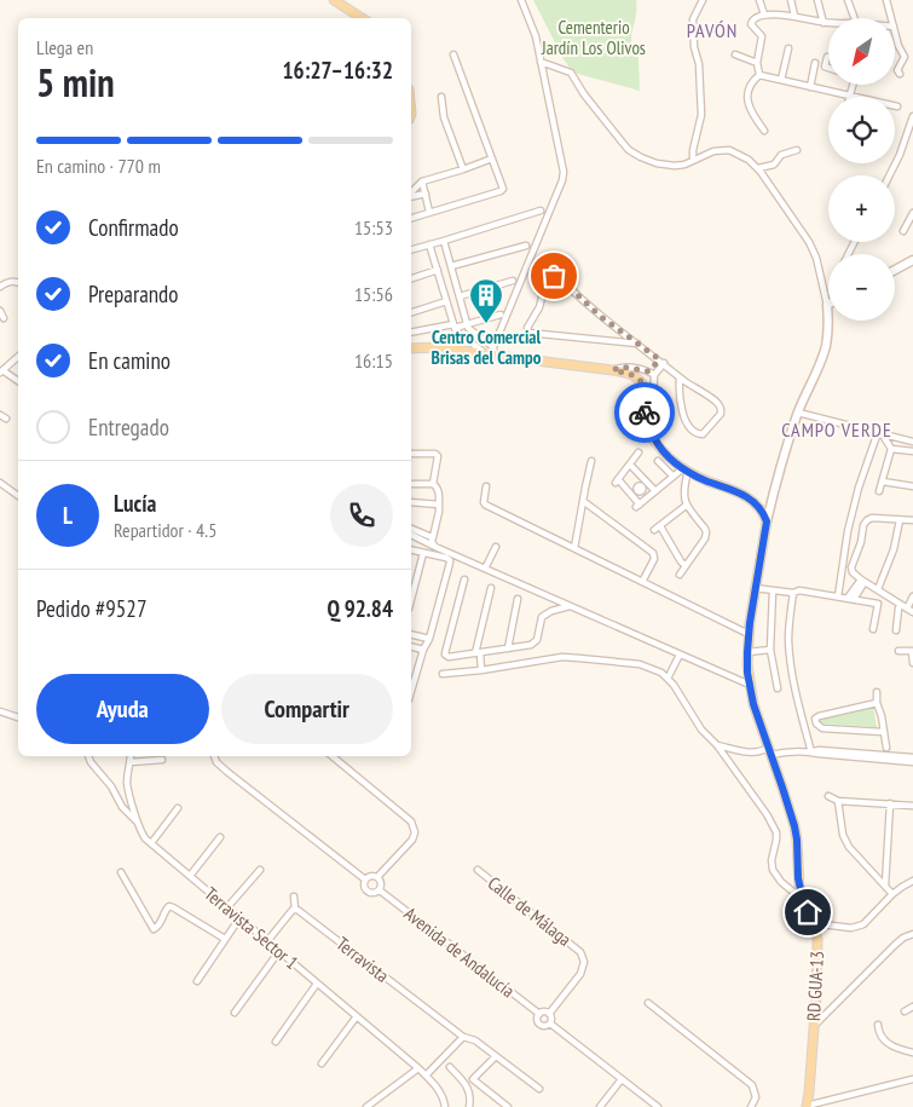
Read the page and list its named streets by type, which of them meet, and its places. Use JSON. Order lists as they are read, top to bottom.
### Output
{
  "streets": {
    "main road": ["RD GUA-13"],
    "street": [
      "Calle de Málaga",
      "Terravista Sector 1",
      "Avenida de Andalucía",
      "Terravista"
    ]
  },
  "crossings": [
    ["Calle de Málaga", "Avenida de Andalucía"]
  ],
  "districts": ["PAVÓN", "CAMPO VERDE"],
  "parks": ["Cementerio Jardín Los Olivos"],
  "places": {
    "building": ["Centro Comercial Brisas del Campo"]
  },
  "north": "bottom left",
  "page": {
    "map_buttons": ["+", "−"],
    "heading": ["5 min", "Llega en", "16:27–16:32"],
    "panel": [
      "Lucía",
      "Repartidor · 4.5",
      "Pedido #9527",
      "Q 92.84"
    ],
    "bar": "En camino · 770 m",
    "list": [
      ["Confirmado", "15:53"],
      ["Preparando", "15:56"],
      ["En camino", "16:15"],
      "Entregado"
    ],
    "round": "L",
    "buttons": ["Ayuda", "Compartir"]
  }
}
